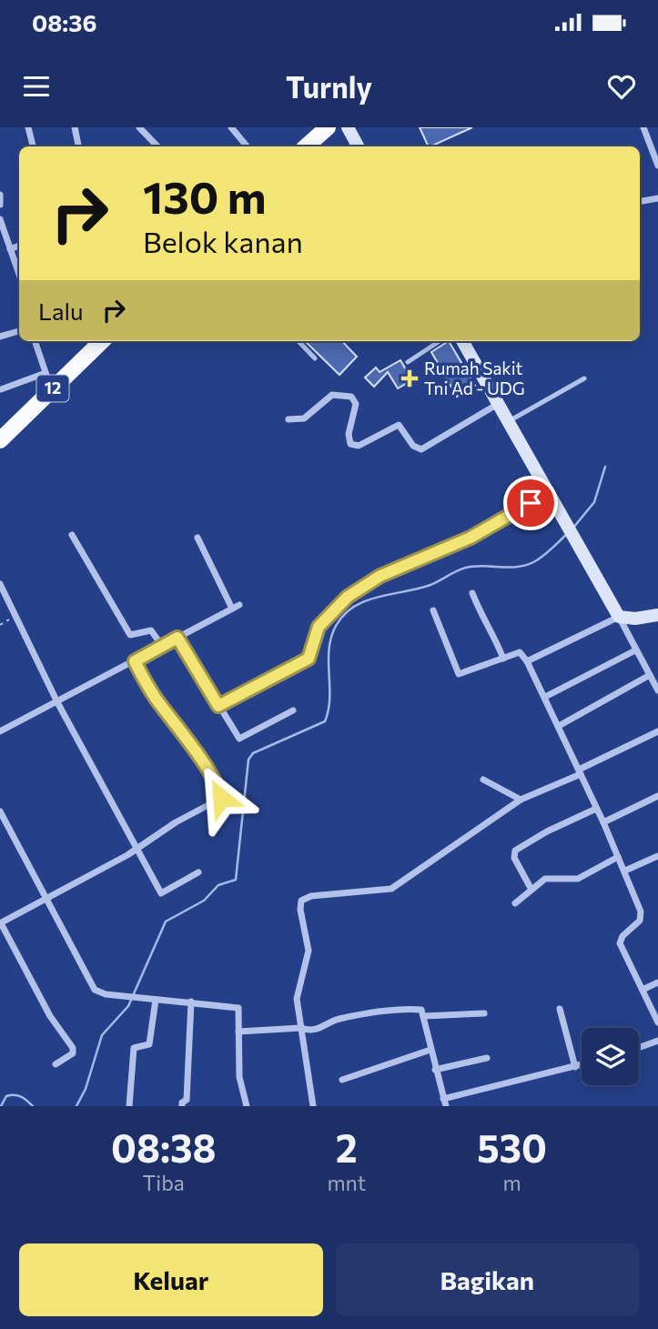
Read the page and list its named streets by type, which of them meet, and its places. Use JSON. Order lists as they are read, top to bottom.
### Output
{
  "streets": {
    "highway": ["12"]
  },
  "places": {
    "health": ["Rumah Sakit Tni Ad - UDG"]
  },
  "page": {
    "status": "08:36",
    "header": "Turnly",
    "turn": ["130 m", "Belok kanan"],
    "then": "Lalu",
    "eta": [
      "08:38",
      "Tiba",
      "2",
      "mnt",
      "530",
      "m"
    ],
    "buttons": ["Keluar", "Bagikan"]
  }
}
